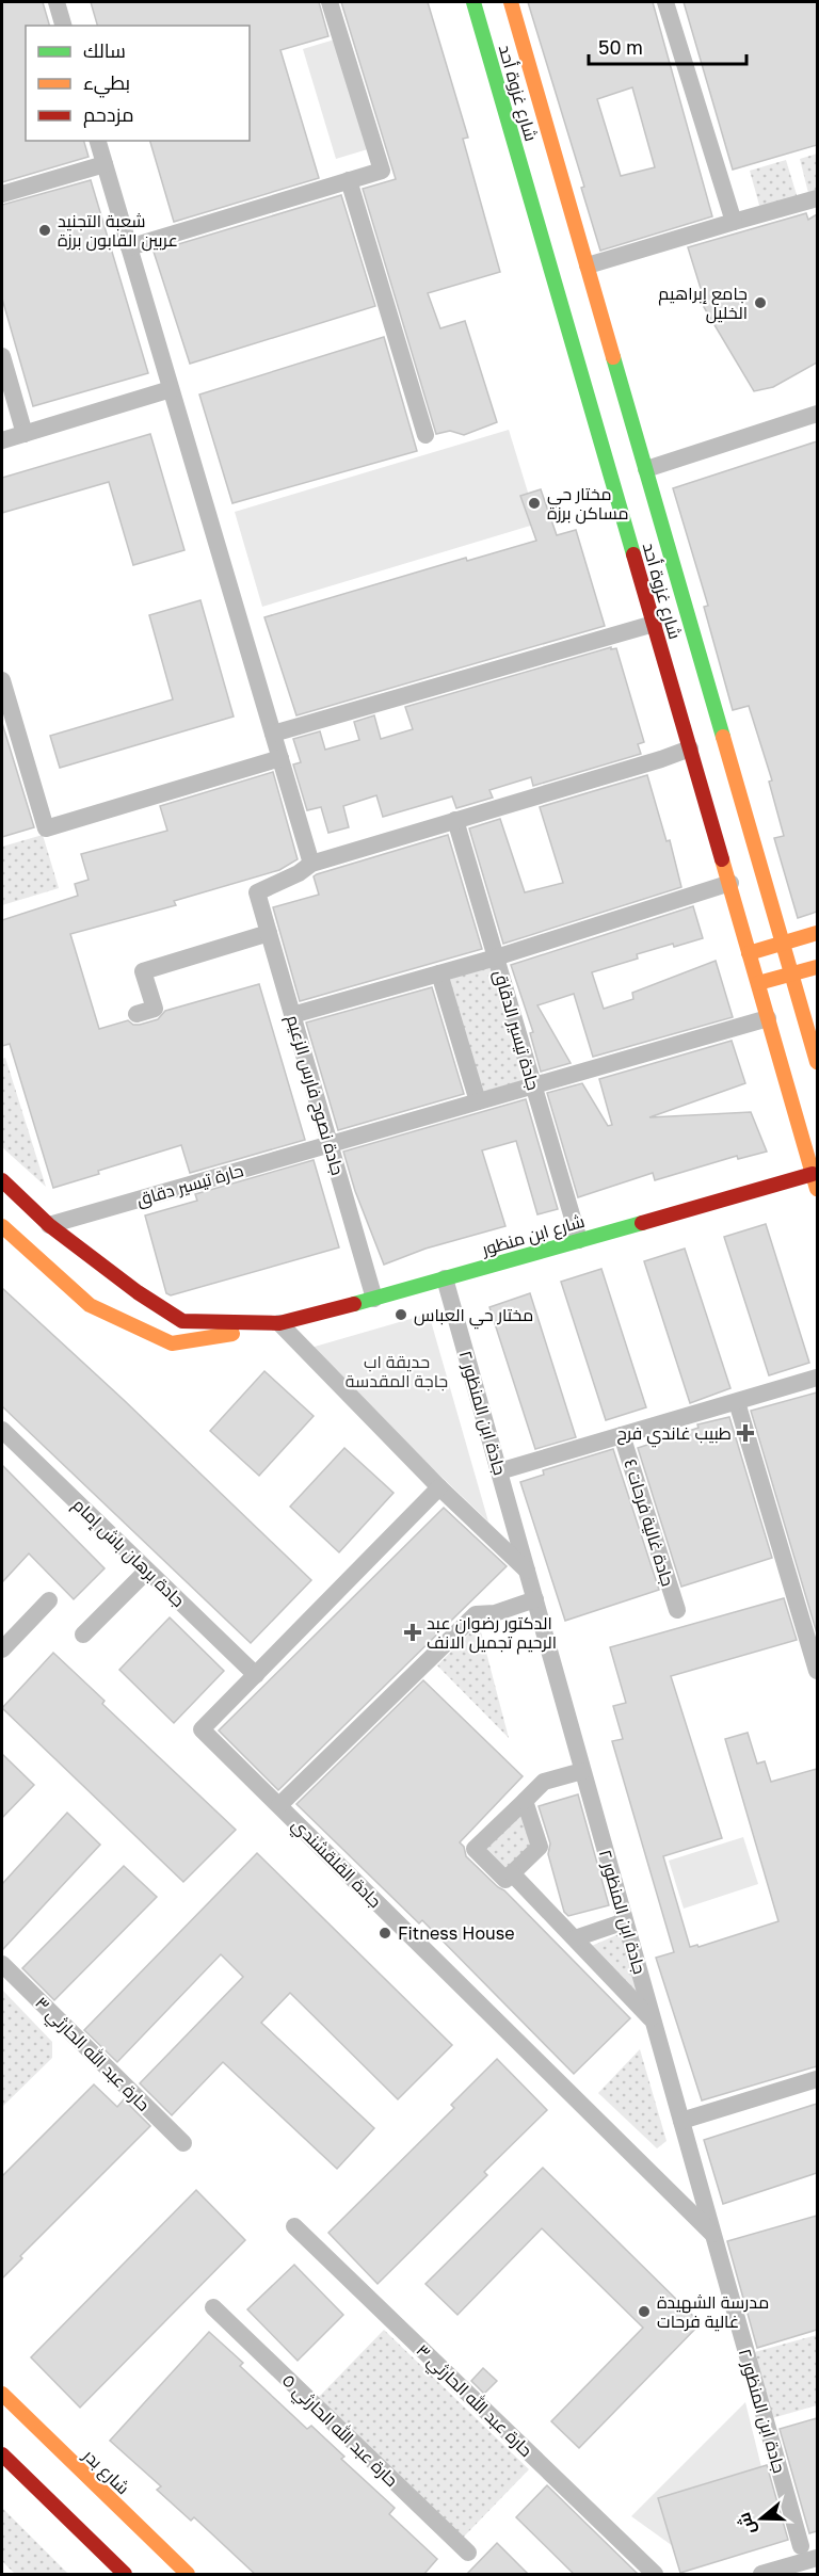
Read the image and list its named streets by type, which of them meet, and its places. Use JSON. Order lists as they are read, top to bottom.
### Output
{
  "streets": {
    "main road": ["شارع غزوة أحد", "شارع ابن منظور", "شارع بدر"],
    "street": [
      "جادة تيسير الدقاق",
      "جادة نصوح فارس الزعيم",
      "حارة تيسير دقاق",
      "جادة ابن المنظور ٢",
      "جادة غالية فرحات ٤",
      "جادة برهان باش إمام",
      "جادة القلقشندي",
      "حارة عبد الله الحارثي ٣",
      "حارة عبد الله الحارثي ٥"
    ]
  },
  "crossings": [
    ["شارع غزوة أحد", "حارة تيسير دقاق"],
    ["شارع غزوة أحد", "شارع ابن منظور"],
    ["جادة تيسير الدقاق", "حارة تيسير دقاق"],
    ["جادة تيسير الدقاق", "شارع ابن منظور"],
    ["جادة نصوح فارس الزعيم", "حارة تيسير دقاق"],
    ["جادة نصوح فارس الزعيم", "شارع ابن منظور"],
    ["حارة تيسير دقاق", "شارع ابن منظور"],
    ["شارع ابن منظور", "جادة ابن المنظور ٢"],
    ["جادة ابن المنظور ٢", "جادة القلقشندي"],
    ["جادة برهان باش إمام", "جادة القلقشندي"]
  ],
  "parks": ["حديقة اب جاجة المقدسة"],
  "places": {
    "other": [
      "شعبة التجنيد عربين القابون برزة",
      "جامع إبراهيم الخليل",
      "مختار حي مساكن برزة",
      "مختار حي العباس",
      "Fitness House",
      "مدرسة الشهيدة غالية فرحات"
    ],
    "health": ["طبيب غاندي فرح", "الدكتور رضوان عبد الرحيم تجميل الانف"]
  },
  "legend": ["سالك", "بطيء", "مزدحم"],
  "scale_bar": "50 m",
  "north": "left"
}
